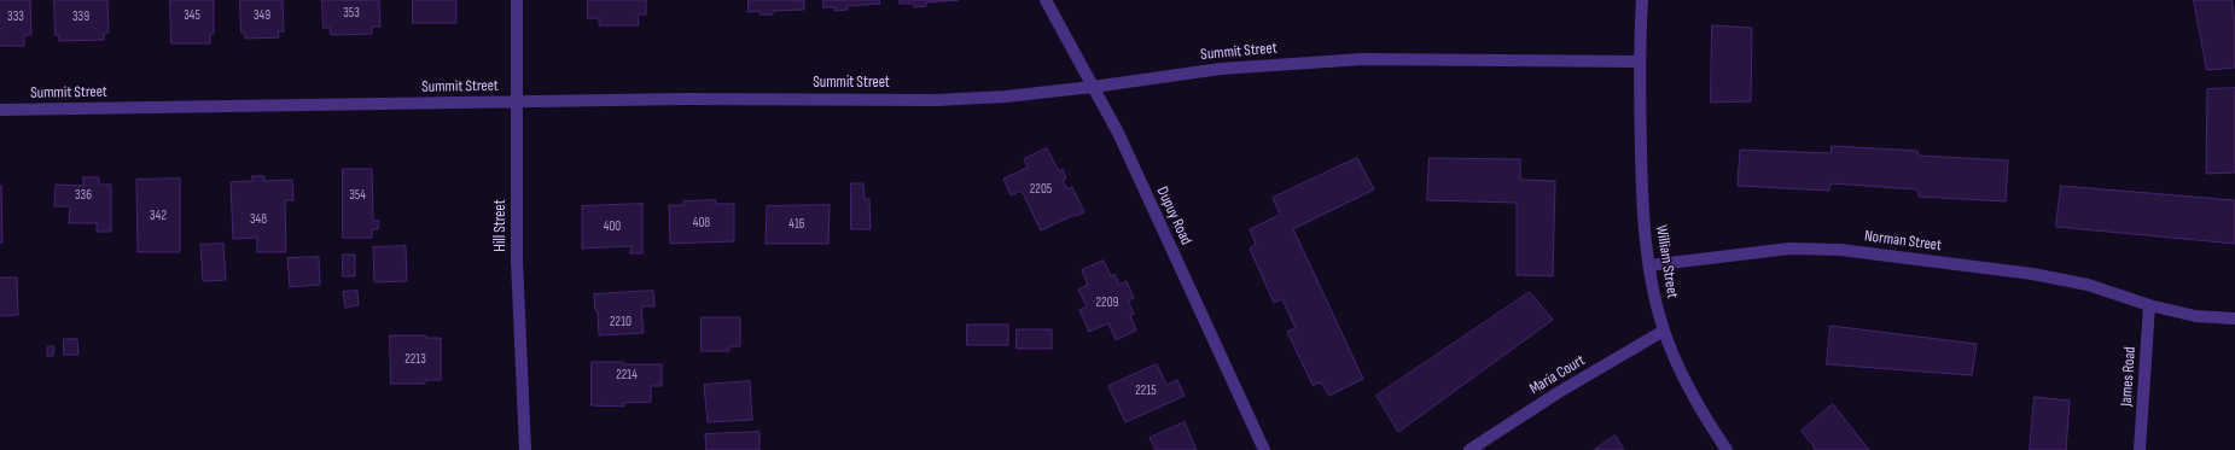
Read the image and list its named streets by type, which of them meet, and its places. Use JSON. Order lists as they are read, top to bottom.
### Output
{
  "streets": {
    "street": [
      "Summit Street",
      "Dupuy Road",
      "Hill Street",
      "Norman Street",
      "William Street",
      "Maria Court",
      "James Road"
    ]
  },
  "crossings": [
    ["Summit Street", "Dupuy Road"],
    ["Summit Street", "Hill Street"],
    ["Summit Street", "William Street"],
    ["Norman Street", "William Street"],
    ["Norman Street", "James Road"],
    ["William Street", "Maria Court"]
  ],
  "house_numbers": [
    "353",
    "345",
    "349",
    "333",
    "339",
    "2205",
    "336",
    "354",
    "342",
    "348",
    "408",
    "416",
    "400",
    "2209",
    "2210",
    "2213",
    "2214",
    "2215"
  ]
}
